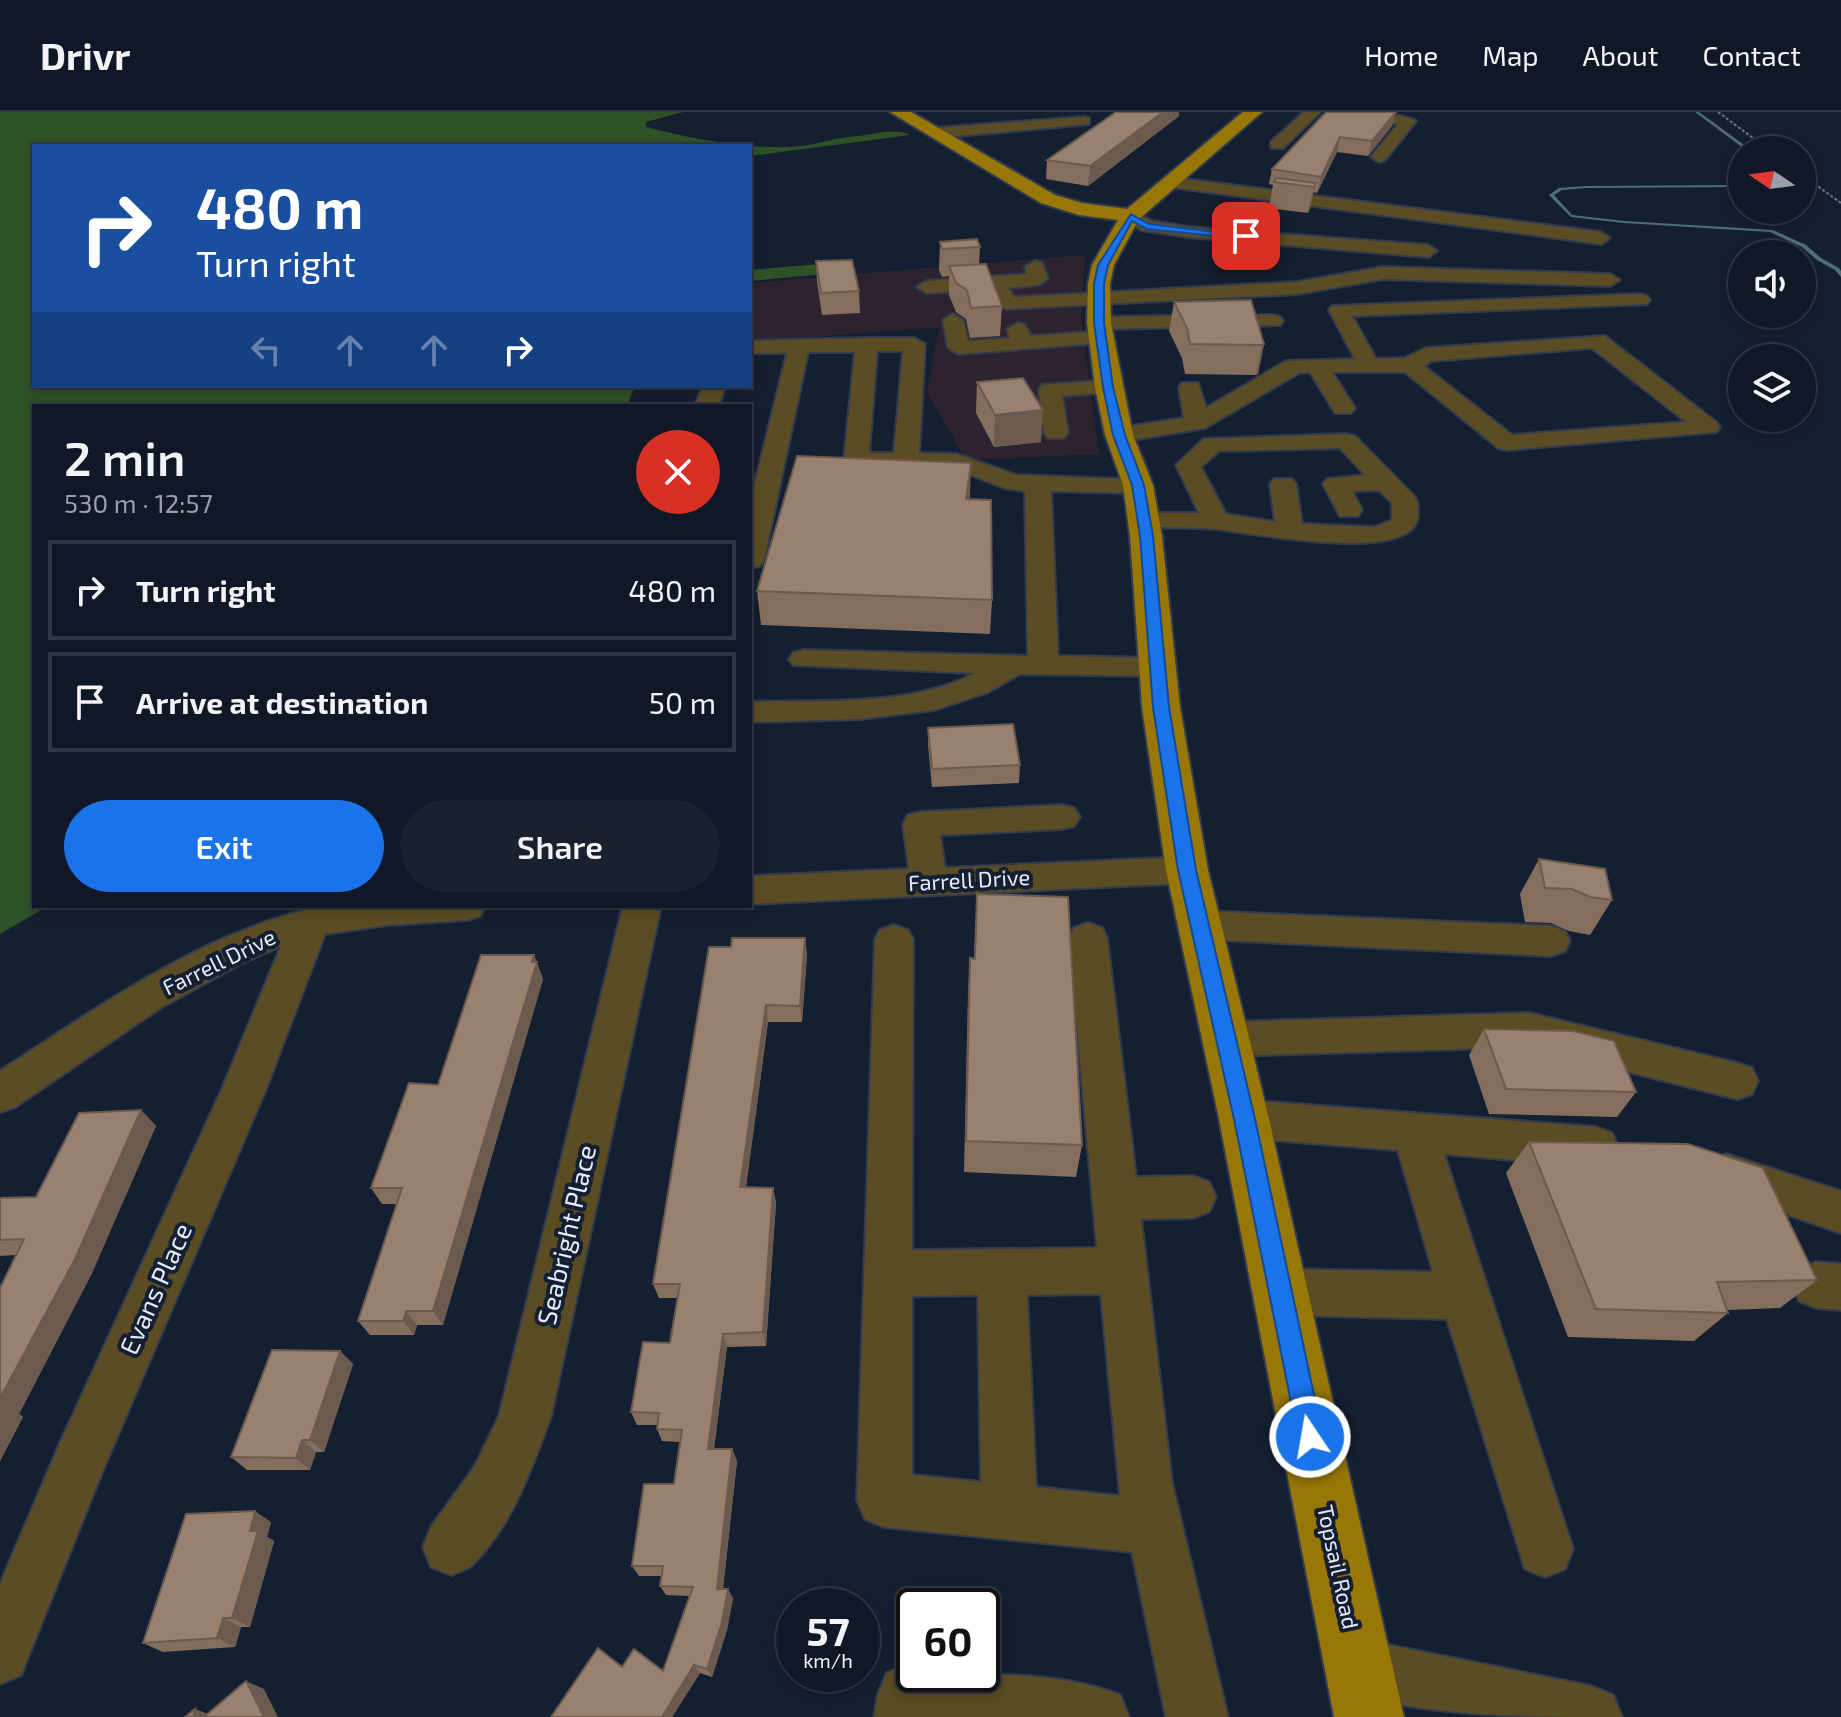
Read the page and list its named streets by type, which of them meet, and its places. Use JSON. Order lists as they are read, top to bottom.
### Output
{
  "streets": {
    "main road": ["Topsail Road"],
    "street": ["Farrell Drive", "Seabright Place", "Evans Place"]
  },
  "crossings": [
    ["Farrell Drive", "Evans Place"],
    ["Farrell Drive", "Topsail Road"]
  ],
  "north": "left",
  "page": {
    "header": "Drivr",
    "nav": [
      "Home",
      "Map",
      "About",
      "Contact"
    ],
    "turn": ["480 m", "Turn right"],
    "heading": ["2 min", "530 m · 12:57"],
    "list": [
      {
        "name": "Turn right",
        "value": "480 m"
      },
      {
        "name": "Arrive at destination",
        "value": "50 m"
      }
    ],
    "buttons": ["Exit", "Share"],
    "speed": "57 km/h",
    "limit": "60"
  }
}
